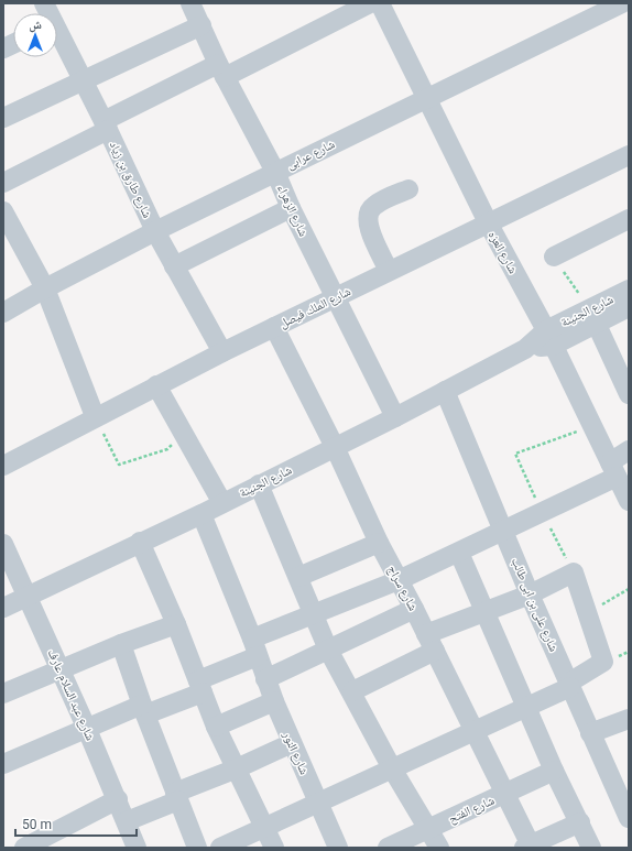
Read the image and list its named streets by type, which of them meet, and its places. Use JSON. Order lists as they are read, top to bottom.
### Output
{
  "streets": {
    "street": [
      "شارع عرابى",
      "شارع طارق بن زياد",
      "شارع الزهراء",
      "شارع العزه",
      "شارع الملك فيصل",
      "شارع الجنينة",
      "شارع سراج",
      "شارع على بن ابى طالب",
      "شارع عبد السلام عارف",
      "شارع النور",
      "شارع الفتح"
    ]
  },
  "crossings": [
    ["شارع عرابى", "شارع طارق بن زياد"],
    ["شارع عرابى", "شارع الزهراء"],
    ["شارع عرابى", "شارع العزه"],
    ["شارع طارق بن زياد", "شارع الملك فيصل"],
    ["شارع الزهراء", "شارع الملك فيصل"],
    ["شارع الزهراء", "شارع الجنينة"],
    ["شارع العزه", "شارع الملك فيصل"],
    ["شارع العزه", "شارع الجنينة"],
    ["شارع الملك فيصل", "شارع سراج"],
    ["شارع الجنينة", "شارع سراج"],
    ["شارع الجنينة", "شارع على بن ابى طالب"],
    ["شارع الجنينة", "شارع عبد السلام عارف"],
    ["شارع الجنينة", "شارع النور"],
    ["شارع سراج", "شارع الفتح"]
  ],
  "scale_bar": "50 m",
  "north": "top"
}
